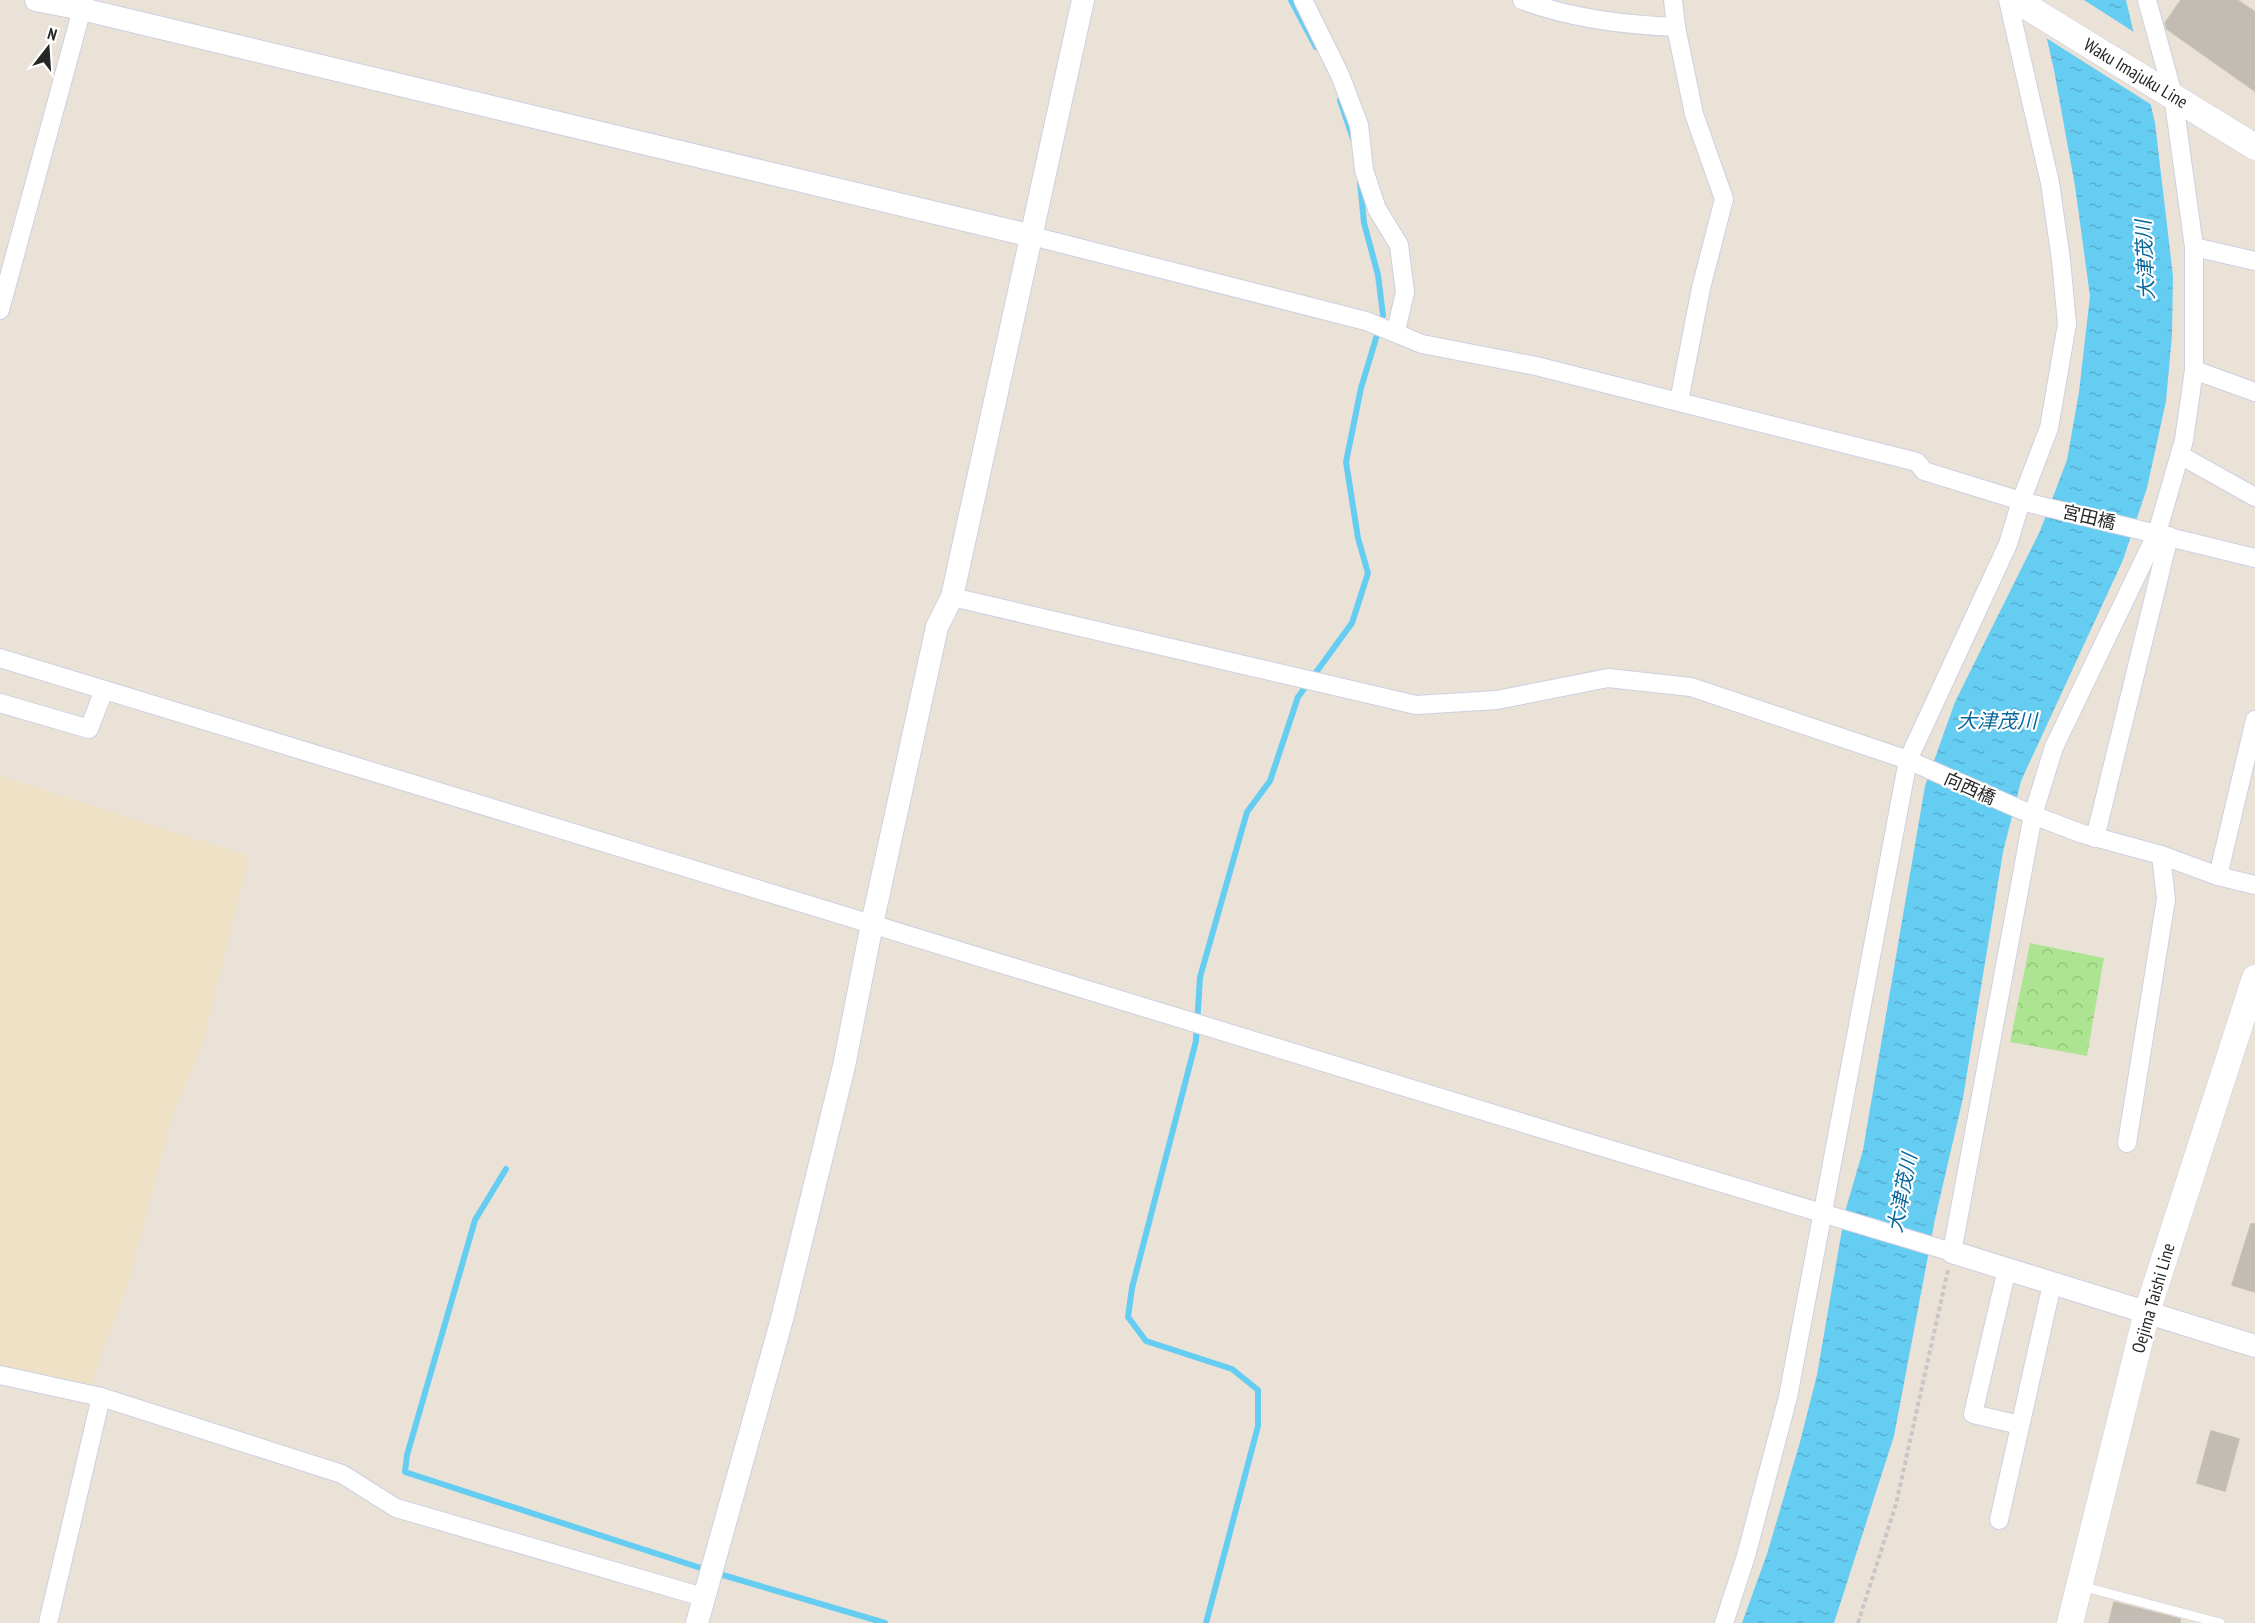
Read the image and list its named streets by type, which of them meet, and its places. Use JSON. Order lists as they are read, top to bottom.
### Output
{
  "streets": {
    "main road": ["Waku Imajuku Line", "Oejima Taishi Line"],
    "street": ["宮田橋", "向西橋"]
  },
  "water": ["大津茂川"],
  "north": "top"
}
